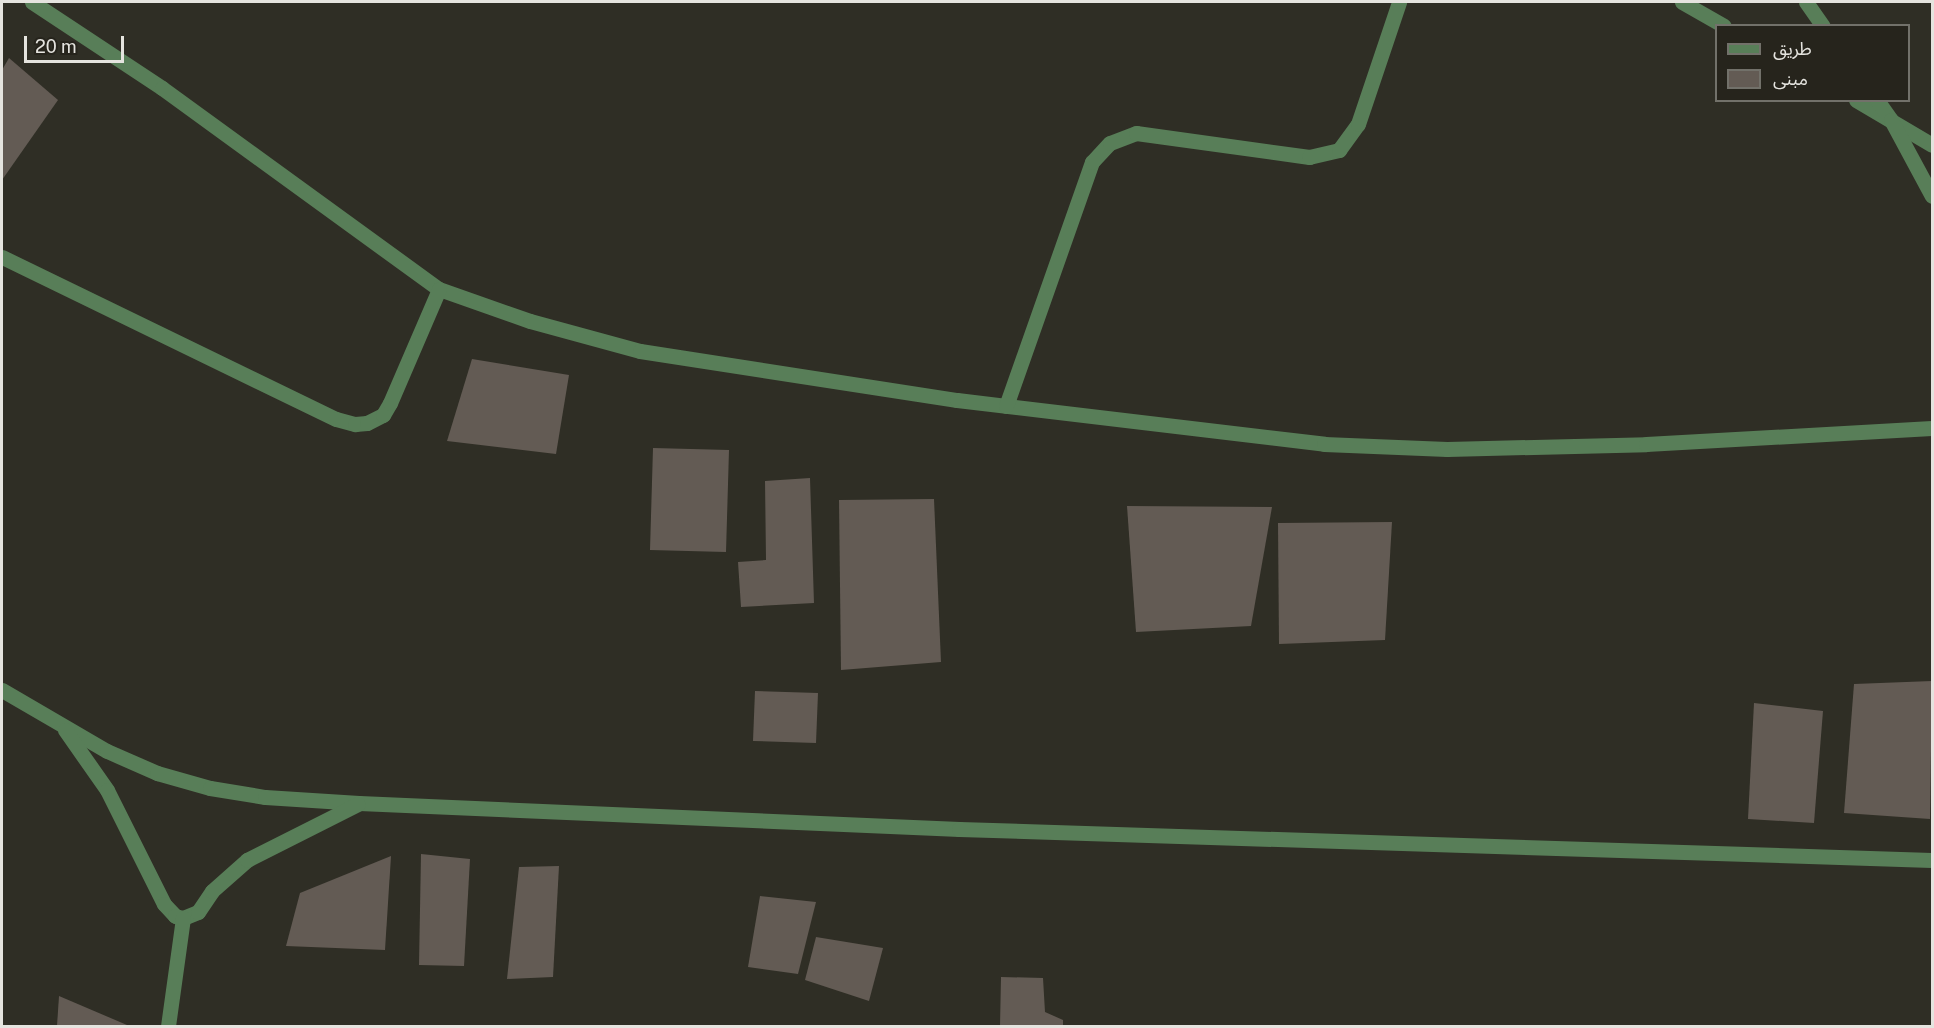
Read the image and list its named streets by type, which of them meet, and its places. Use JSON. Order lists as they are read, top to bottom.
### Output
{
  "legend": ["طريق", "مبنى"],
  "scale_bar": "20 m"
}
